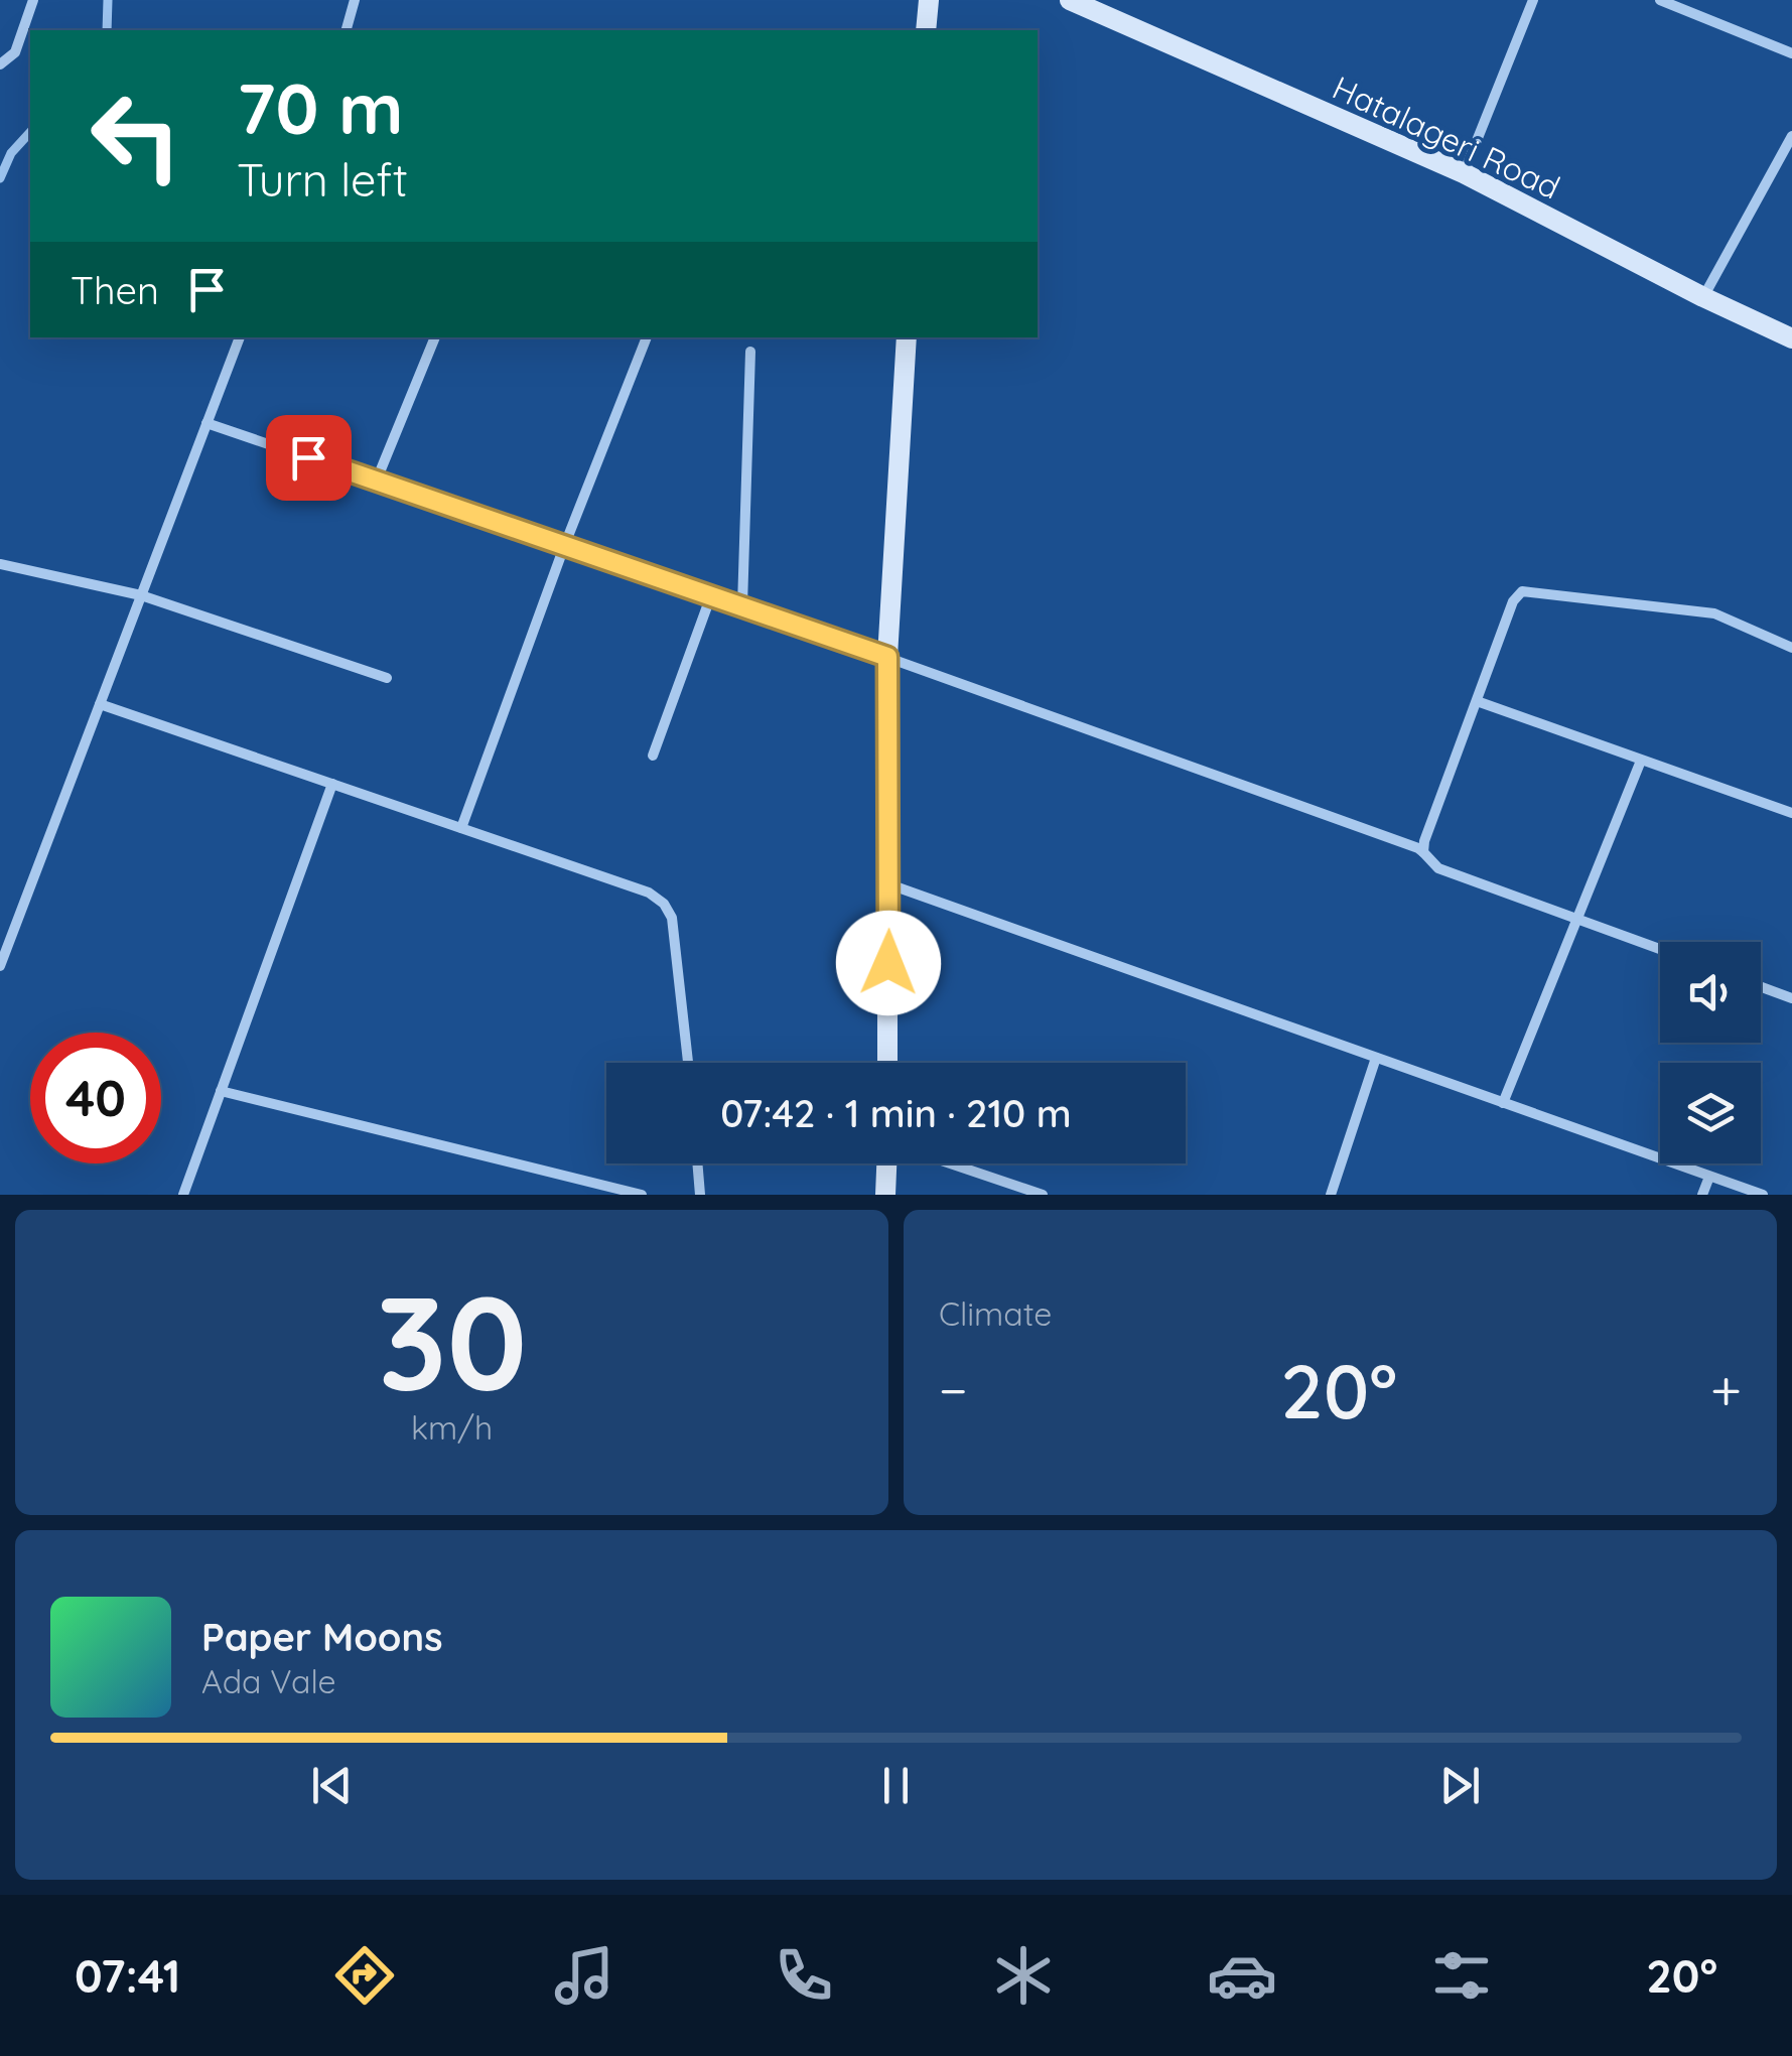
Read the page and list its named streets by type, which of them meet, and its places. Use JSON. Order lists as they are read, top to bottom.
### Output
{
  "streets": {
    "street": ["Hatalageri Road"]
  },
  "page": {
    "turn": ["70 m", "Turn left"],
    "then": "Then",
    "limit": "40",
    "trip": "07:42 · 1 min · 210 m",
    "tile": [
      ["30", "km/h"],
      "Climate"
    ],
    "heat": ["−", "20°", "+"],
    "song": ["Paper Moons", "Ada Vale"],
    "tabs": ["07:41", "20°"]
  }
}
